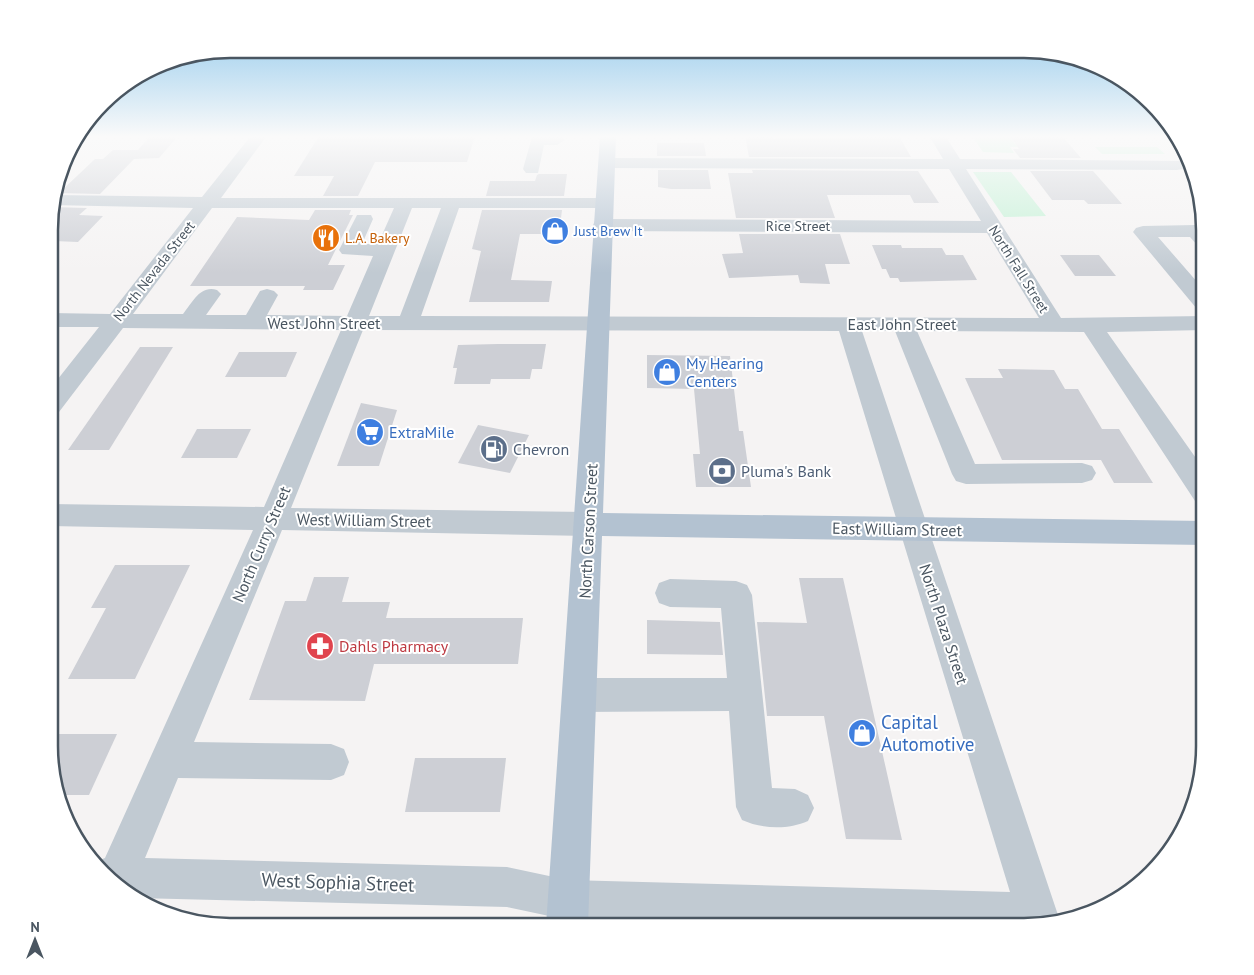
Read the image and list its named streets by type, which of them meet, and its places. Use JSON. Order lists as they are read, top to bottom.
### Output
{
  "streets": {
    "main road": ["East William Street", "North Carson Street"],
    "street": [
      "Rice Street",
      "North Fall Street",
      "North Nevada Street",
      "West John Street",
      "East John Street",
      "West William Street",
      "North Curry Street",
      "North Plaza Street",
      "West Sophia Street"
    ]
  },
  "crossings": [
    ["Rice Street", "North Fall Street"],
    ["Rice Street", "North Carson Street"],
    ["North Fall Street", "East John Street"],
    ["North Nevada Street", "West John Street"],
    ["West John Street", "East John Street"],
    ["West John Street", "North Carson Street"],
    ["West John Street", "North Curry Street"],
    ["East John Street", "North Carson Street"],
    ["East John Street", "North Plaza Street"],
    ["West William Street", "East William Street"],
    ["West William Street", "North Carson Street"],
    ["West William Street", "North Curry Street"],
    ["East William Street", "North Carson Street"],
    ["East William Street", "North Plaza Street"],
    ["North Carson Street", "West Sophia Street"]
  ],
  "places": {
    "shop": ["Just Brew It", "My Hearing Centers", "Capital Automotive"],
    "restaurant": ["L.A. Bakery"],
    "supermarket": ["ExtraMile"],
    "fuel station": ["Chevron"],
    "bank": ["Pluma's Bank"],
    "pharmacy": ["Dahls Pharmacy"]
  },
  "north": "top"
}
